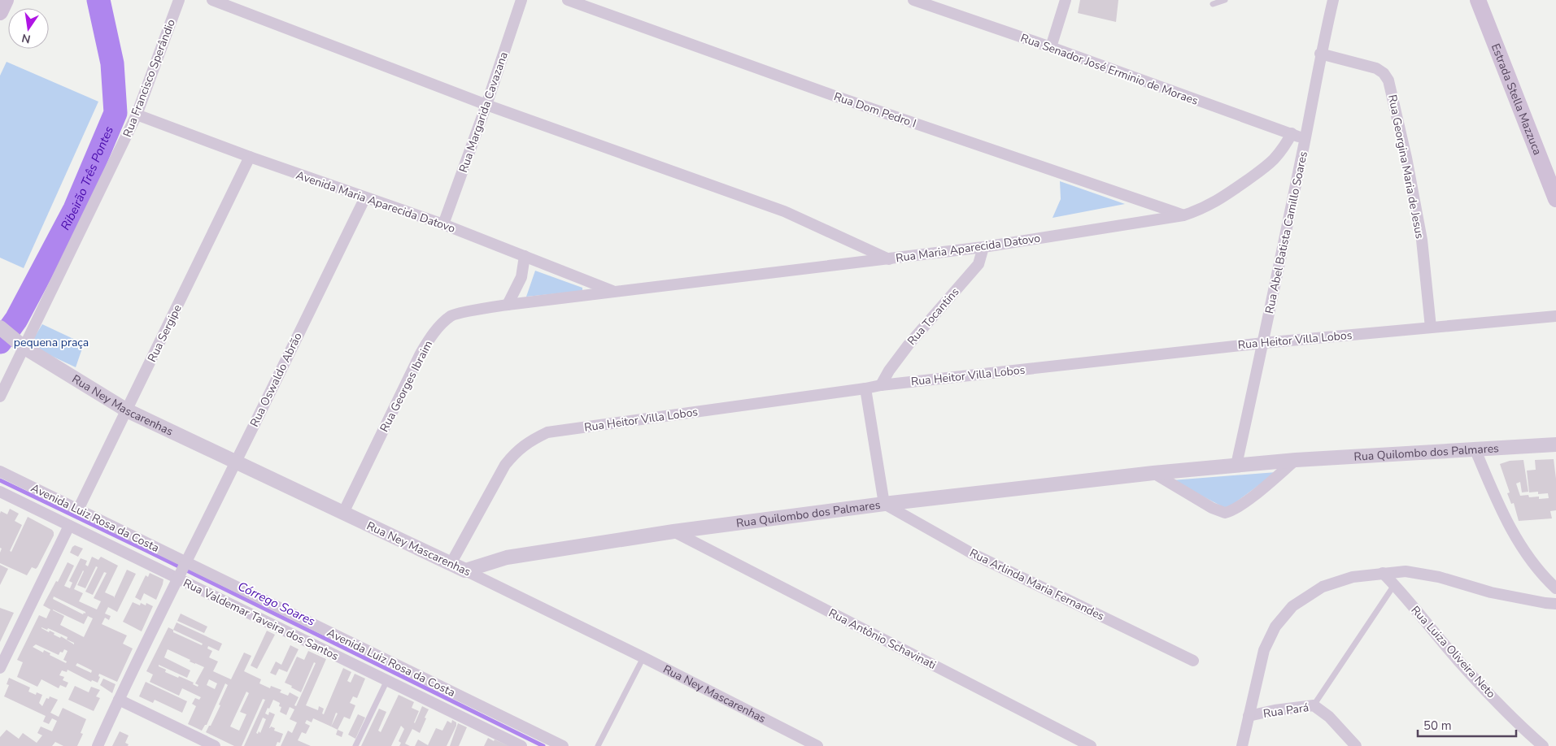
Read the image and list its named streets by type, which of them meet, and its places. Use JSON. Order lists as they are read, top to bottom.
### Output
{
  "streets": {
    "main road": ["Estrada Stella Mazzuca"],
    "street": [
      "Rua Senador José Erminio de Moraes",
      "Rua Francisco Sperândio",
      "Rua Dom Pedro I",
      "Rua Margarida Cavazana",
      "Rua Georgina Maria de Jesus",
      "Avenida Maria Aparecida Datovo",
      "Rua Abel Batista Camillo Soares",
      "Rua Maria Aparecida Datovo",
      "Rua Tocantins",
      "Rua Sergipe",
      "Rua Heitor Villa Lobos",
      "Rua Oswaldo Abrão",
      "Rua Georges Ibraim",
      "Rua Ney Mascarenhas",
      "Rua Quilombo dos Palmares",
      "Avenida Luiz Rosa da Costa",
      "Rua Arlinda Maria Fernandes",
      "Rua Valdemar Taveira dos Santos",
      "Rua Antônio Schavinati",
      "Rua Luiza Oliveira Neto",
      "Rua Pará"
    ]
  },
  "crossings": [
    ["Rua Senador José Erminio de Moraes", "Rua Abel Batista Camillo Soares"],
    ["Rua Senador José Erminio de Moraes", "Rua Maria Aparecida Datovo"],
    ["Rua Francisco Sperândio", "Avenida Maria Aparecida Datovo"],
    ["Rua Francisco Sperândio", "Rua Ney Mascarenhas"],
    ["Rua Dom Pedro I", "Rua Maria Aparecida Datovo"],
    ["Rua Margarida Cavazana", "Avenida Maria Aparecida Datovo"],
    ["Rua Georgina Maria de Jesus", "Rua Abel Batista Camillo Soares"],
    ["Rua Georgina Maria de Jesus", "Rua Heitor Villa Lobos"],
    ["Avenida Maria Aparecida Datovo", "Rua Maria Aparecida Datovo"],
    ["Avenida Maria Aparecida Datovo", "Rua Sergipe"],
    ["Avenida Maria Aparecida Datovo", "Rua Oswaldo Abrão"],
    ["Avenida Maria Aparecida Datovo", "Rua Georges Ibraim"],
    ["Rua Abel Batista Camillo Soares", "Rua Heitor Villa Lobos"],
    ["Rua Abel Batista Camillo Soares", "Rua Quilombo dos Palmares"],
    ["Rua Maria Aparecida Datovo", "Rua Tocantins"],
    ["Rua Maria Aparecida Datovo", "Rua Georges Ibraim"],
    ["Rua Tocantins", "Rua Heitor Villa Lobos"],
    ["Rua Sergipe", "Rua Ney Mascarenhas"],
    ["Rua Sergipe", "Avenida Luiz Rosa da Costa"],
    ["Rua Heitor Villa Lobos", "Rua Ney Mascarenhas"],
    ["Rua Oswaldo Abrão", "Rua Ney Mascarenhas"],
    ["Rua Oswaldo Abrão", "Avenida Luiz Rosa da Costa"],
    ["Rua Oswaldo Abrão", "Rua Valdemar Taveira dos Santos"],
    ["Rua Georges Ibraim", "Rua Ney Mascarenhas"],
    ["Rua Ney Mascarenhas", "Rua Quilombo dos Palmares"],
    ["Rua Quilombo dos Palmares", "Rua Arlinda Maria Fernandes"],
    ["Rua Quilombo dos Palmares", "Rua Antônio Schavinati"],
    ["Avenida Luiz Rosa da Costa", "Rua Valdemar Taveira dos Santos"]
  ],
  "water": ["Ribeirão Três Pontes", "Córrego Soares"],
  "parks": ["pequena praça"],
  "scale_bar": "50 m",
  "north": "bottom"
}
